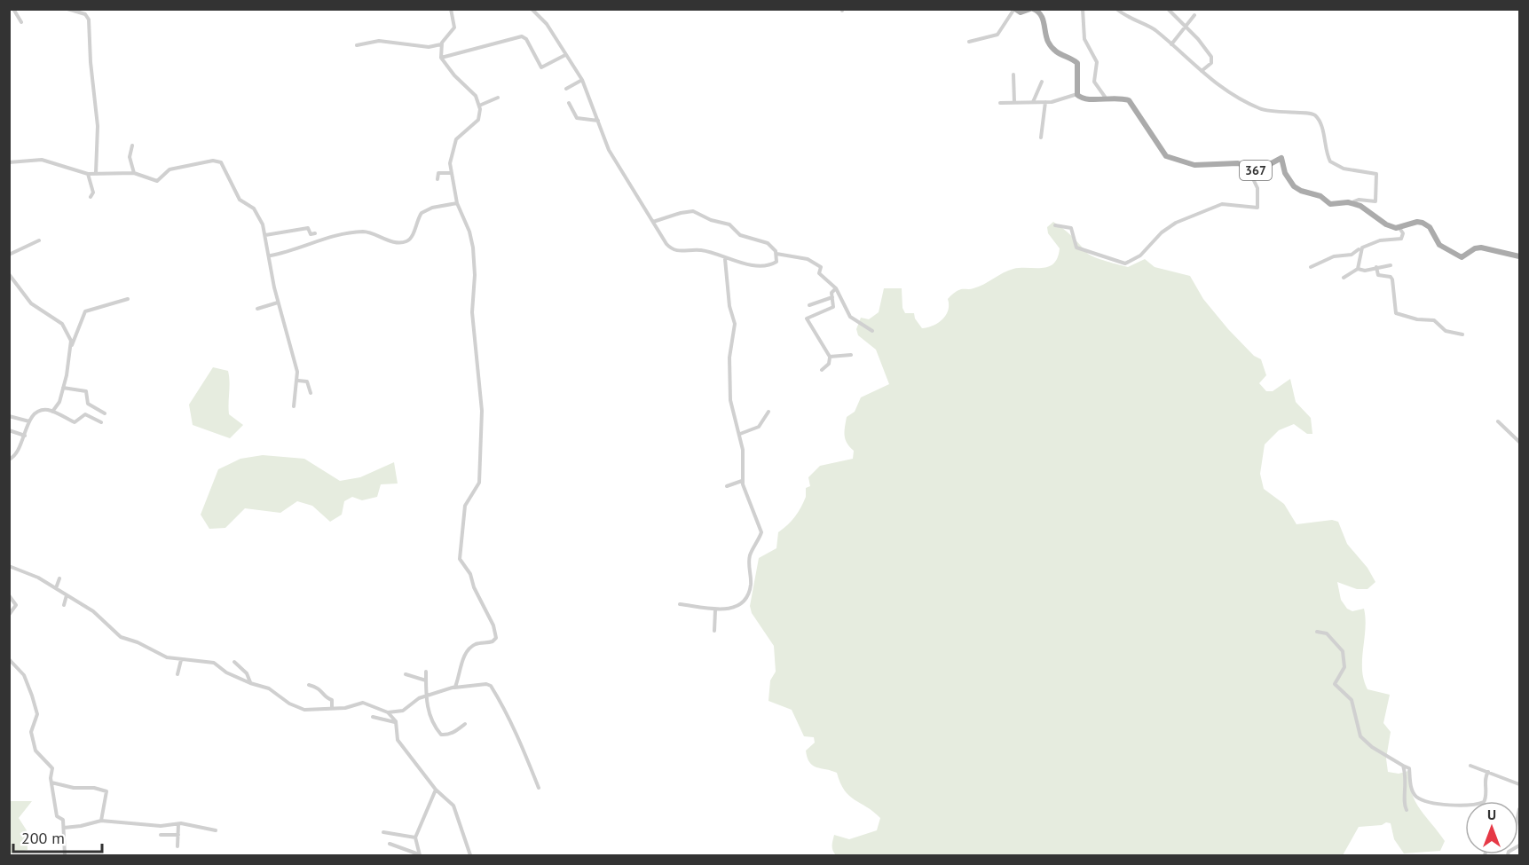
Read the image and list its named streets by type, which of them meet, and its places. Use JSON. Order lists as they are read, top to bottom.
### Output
{
  "streets": {
    "main road": ["367"]
  },
  "scale_bar": "200 m",
  "north": "top"
}
